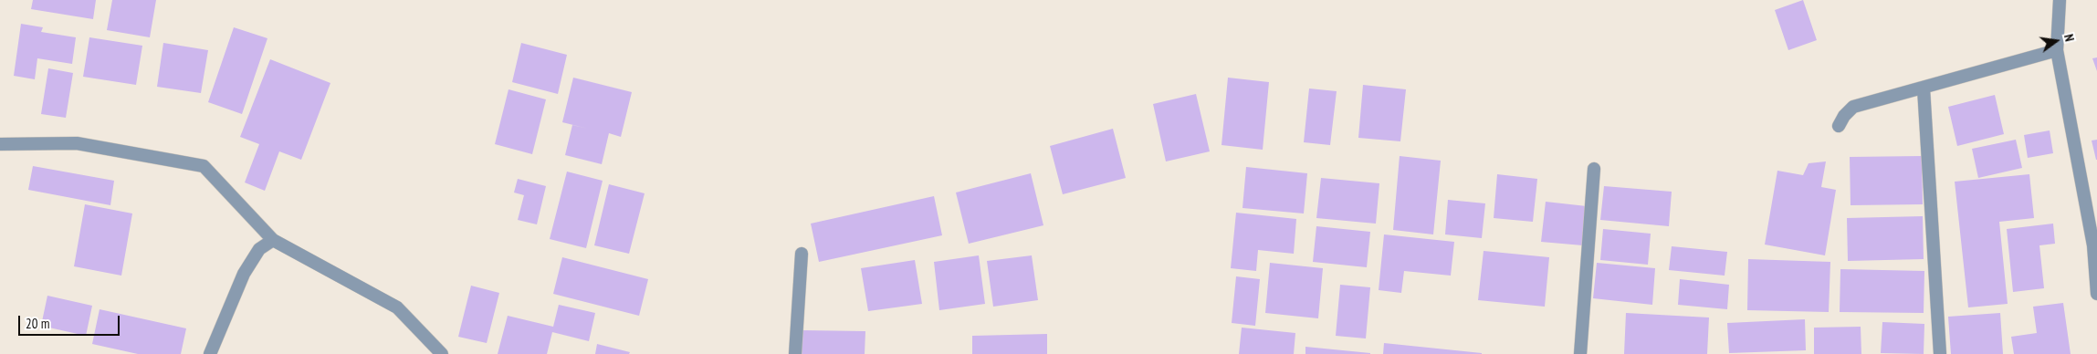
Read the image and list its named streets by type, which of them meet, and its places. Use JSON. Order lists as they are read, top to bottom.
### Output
{
  "scale_bar": "20 m",
  "north": "right"
}
